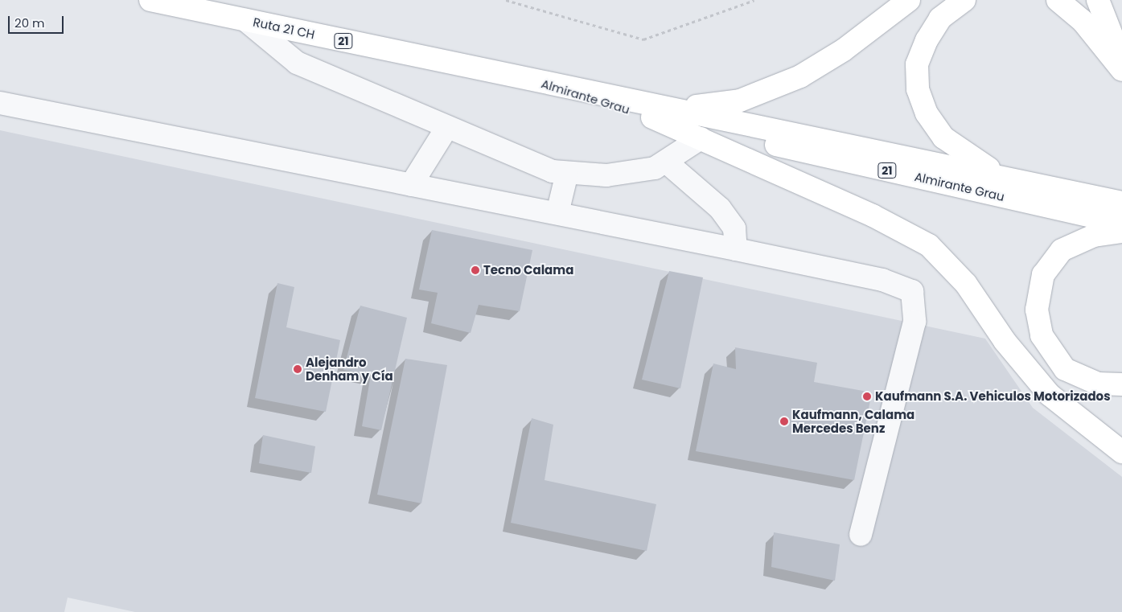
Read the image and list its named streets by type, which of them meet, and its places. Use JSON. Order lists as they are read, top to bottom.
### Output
{
  "streets": {
    "highway": ["Ruta 21 CH", "21", "Almirante Grau"]
  },
  "crossings": [
    ["Ruta 21 CH", "Almirante Grau"]
  ],
  "places": [
    "Tecno Calama",
    "Alejandro Denham y Cía",
    "Kaufmann S.A. Vehiculos Motorizados",
    "Kaufmann, Calama Mercedes Benz"
  ],
  "scale_bar": "20 m"
}
